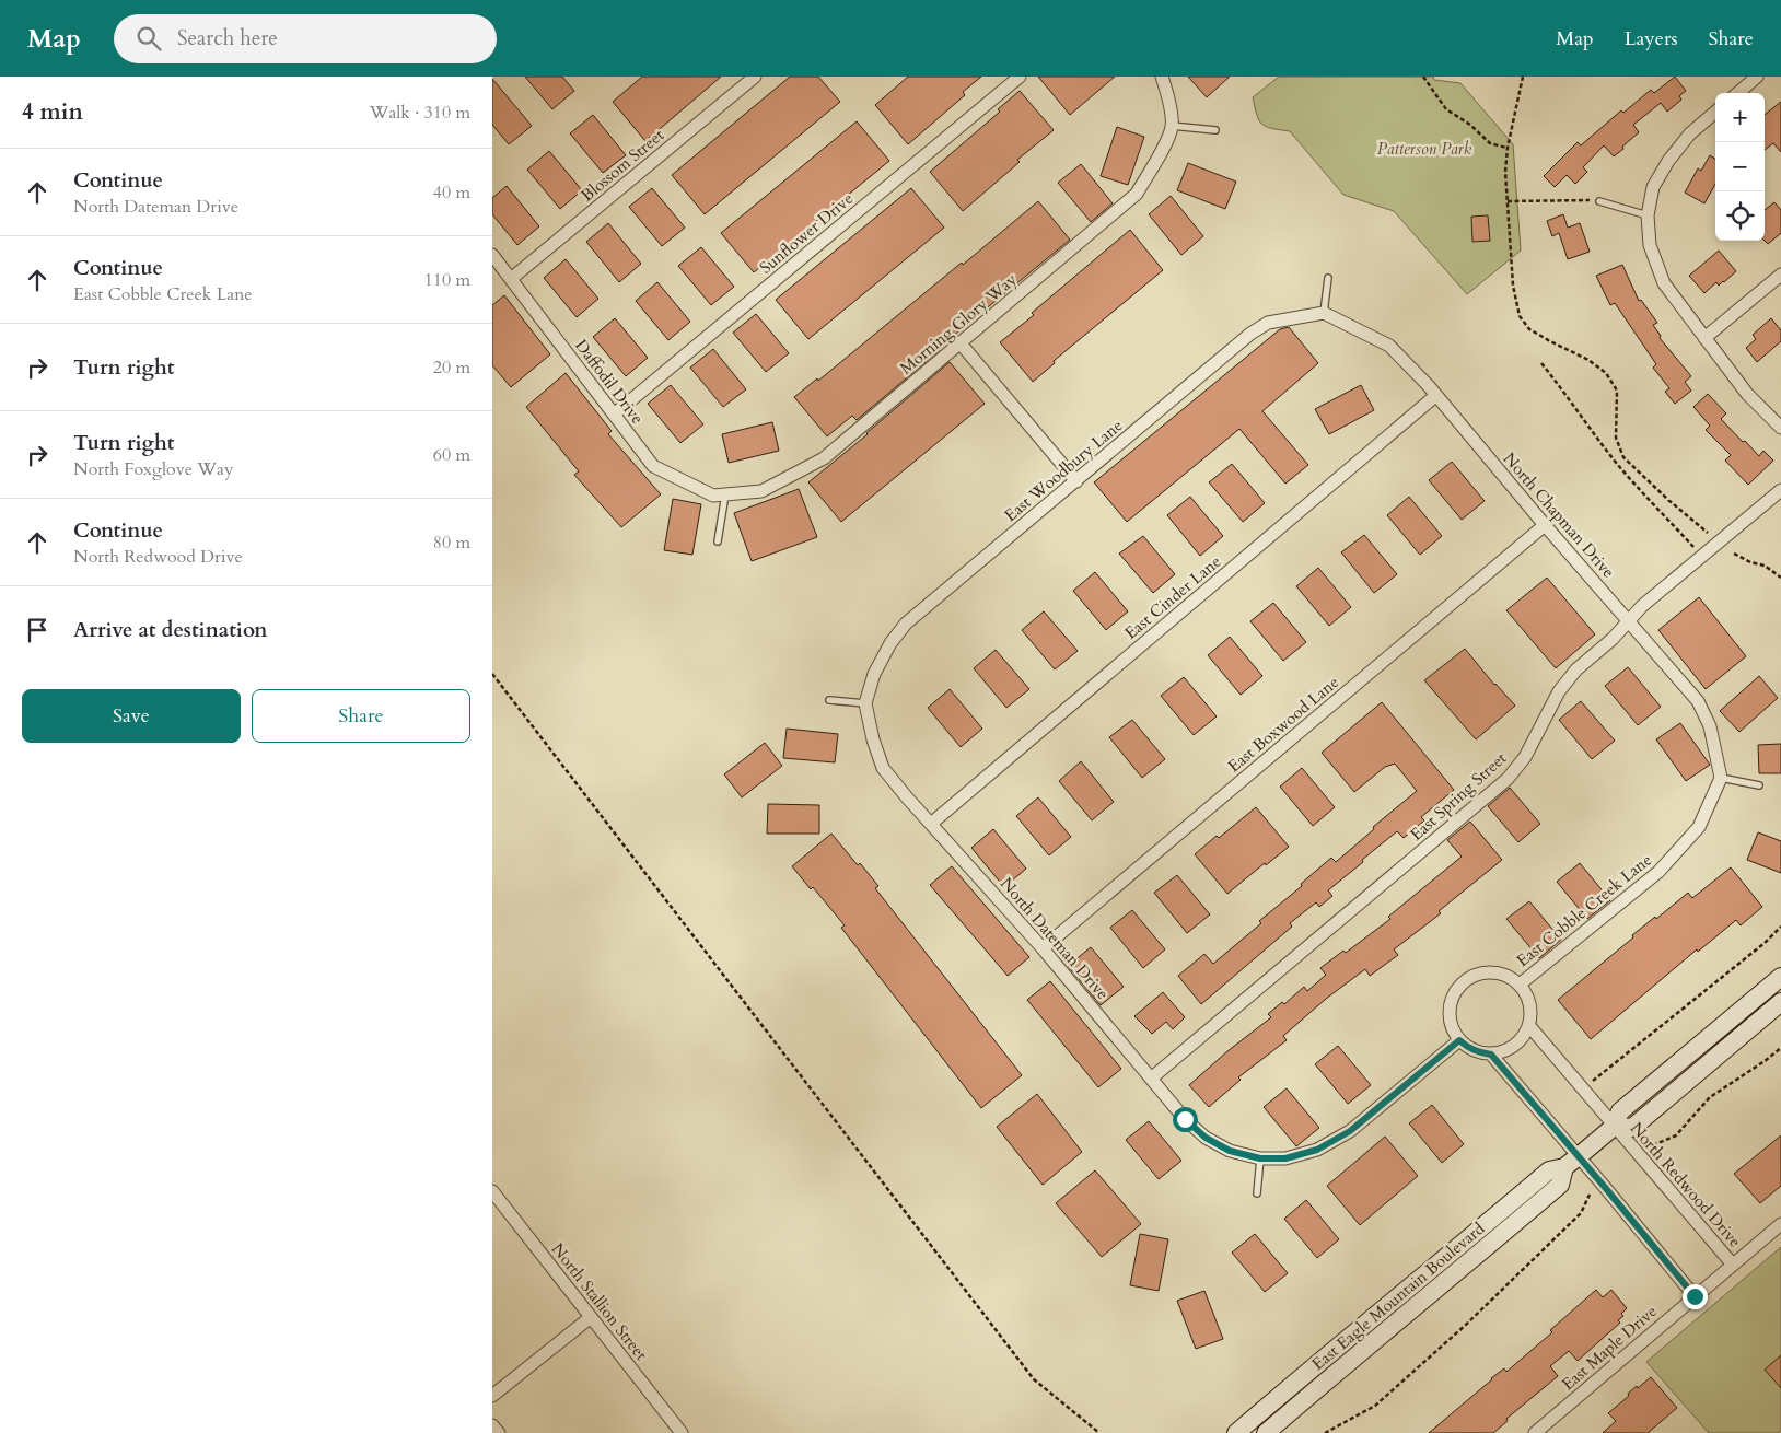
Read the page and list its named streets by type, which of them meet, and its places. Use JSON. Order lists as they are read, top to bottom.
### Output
{
  "streets": {
    "street": [
      "Blossom Street",
      "Sunflower Drive",
      "Morning Glory Way",
      "Daffodil Drive",
      "East Woodbury Lane",
      "North Chapman Drive",
      "East Cinder Lane",
      "East Boxwood Lane",
      "East Spring Street",
      "East Cobble Creek Lane",
      "North Dateman Drive",
      "North Redwood Drive",
      "East Eagle Mountain Boulevard",
      "North Stallion Street",
      "East Maple Drive"
    ]
  },
  "crossings": [
    ["Blossom Street", "Daffodil Drive"],
    ["Sunflower Drive", "Daffodil Drive"],
    ["Morning Glory Way", "Daffodil Drive"],
    ["East Woodbury Lane", "North Chapman Drive"],
    ["East Woodbury Lane", "North Dateman Drive"],
    ["North Chapman Drive", "East Cinder Lane"],
    ["North Chapman Drive", "East Boxwood Lane"],
    ["North Chapman Drive", "East Spring Street"],
    ["North Chapman Drive", "East Cobble Creek Lane"],
    ["East Cinder Lane", "North Dateman Drive"],
    ["East Boxwood Lane", "North Dateman Drive"],
    ["East Spring Street", "North Dateman Drive"],
    ["East Cobble Creek Lane", "North Redwood Drive"],
    ["North Redwood Drive", "East Eagle Mountain Boulevard"],
    ["North Redwood Drive", "East Maple Drive"]
  ],
  "parks": ["Patterson Park"],
  "page": {
    "header": "Map",
    "search": "Search here",
    "nav": ["Map", "Layers", "Share"],
    "heading": ["4 min", "Walk · 310 m"],
    "map_buttons": ["+", "−"],
    "list": [
      ["Continue", "North Dateman Drive", "40 m"],
      ["Continue", "East Cobble Creek Lane", "110 m"],
      ["Turn right", "20 m"],
      ["Turn right", "North Foxglove Way", "60 m"],
      ["Continue", "North Redwood Drive", "80 m"],
      "Arrive at destination"
    ],
    "buttons": ["Save", "Share"]
  }
}
